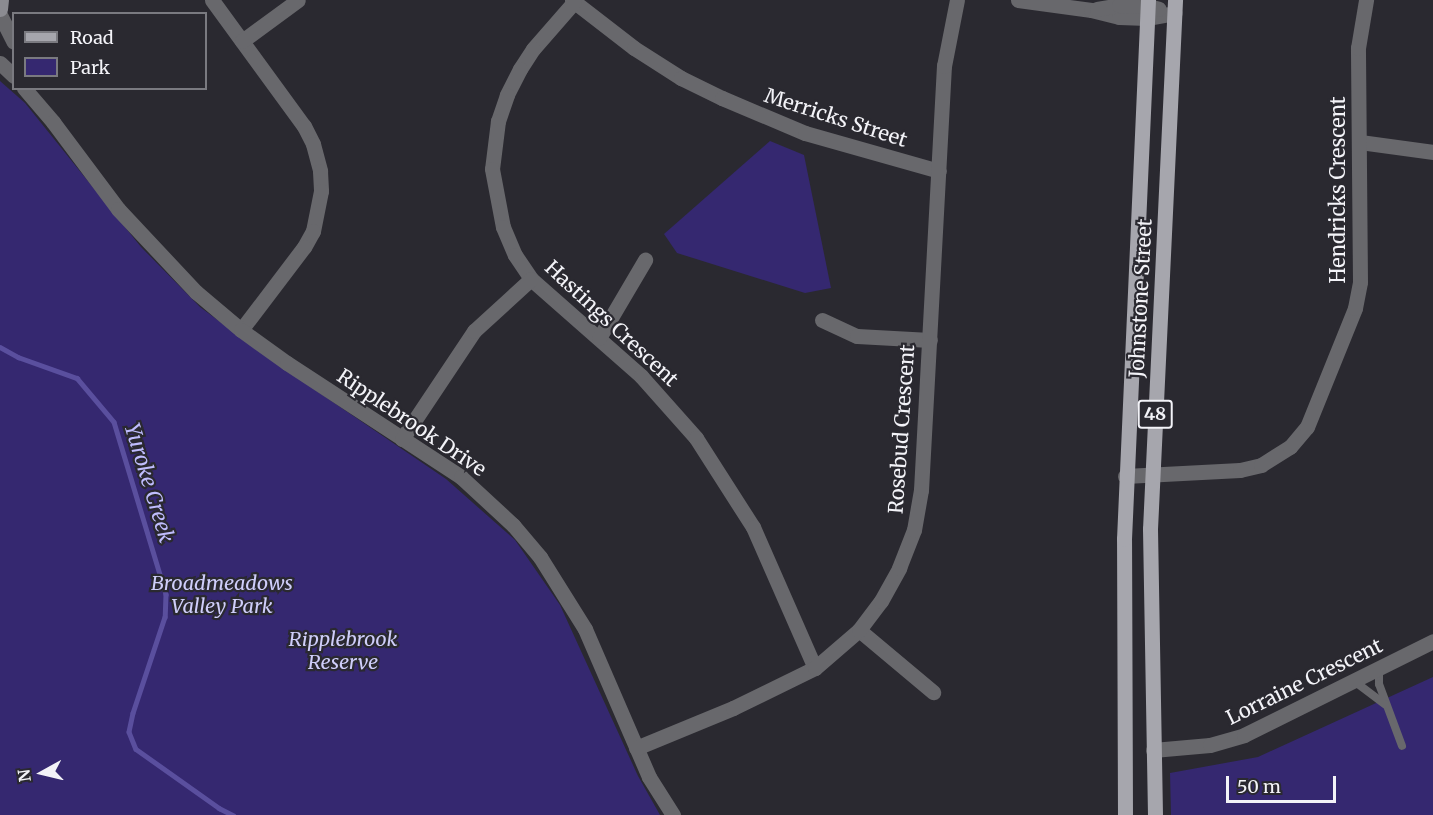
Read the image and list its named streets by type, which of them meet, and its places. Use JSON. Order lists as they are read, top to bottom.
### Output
{
  "streets": {
    "main road": ["Johnstone Street", "48"],
    "street": [
      "Merricks Street",
      "Hendricks Crescent",
      "Hastings Crescent",
      "Ripplebrook Drive",
      "Rosebud Crescent",
      "Lorraine Crescent"
    ]
  },
  "crossings": [
    ["Merricks Street", "Hastings Crescent"],
    ["Merricks Street", "Rosebud Crescent"],
    ["Hendricks Crescent", "Johnstone Street"],
    ["Johnstone Street", "Lorraine Crescent"],
    ["Hastings Crescent", "Rosebud Crescent"],
    ["Ripplebrook Drive", "Rosebud Crescent"]
  ],
  "water": ["Yuroke Creek"],
  "parks": ["Broadmeadows Valley Park", "Ripplebrook Reserve"],
  "legend": ["Road", "Park"],
  "scale_bar": "50 m",
  "north": "left"
}
